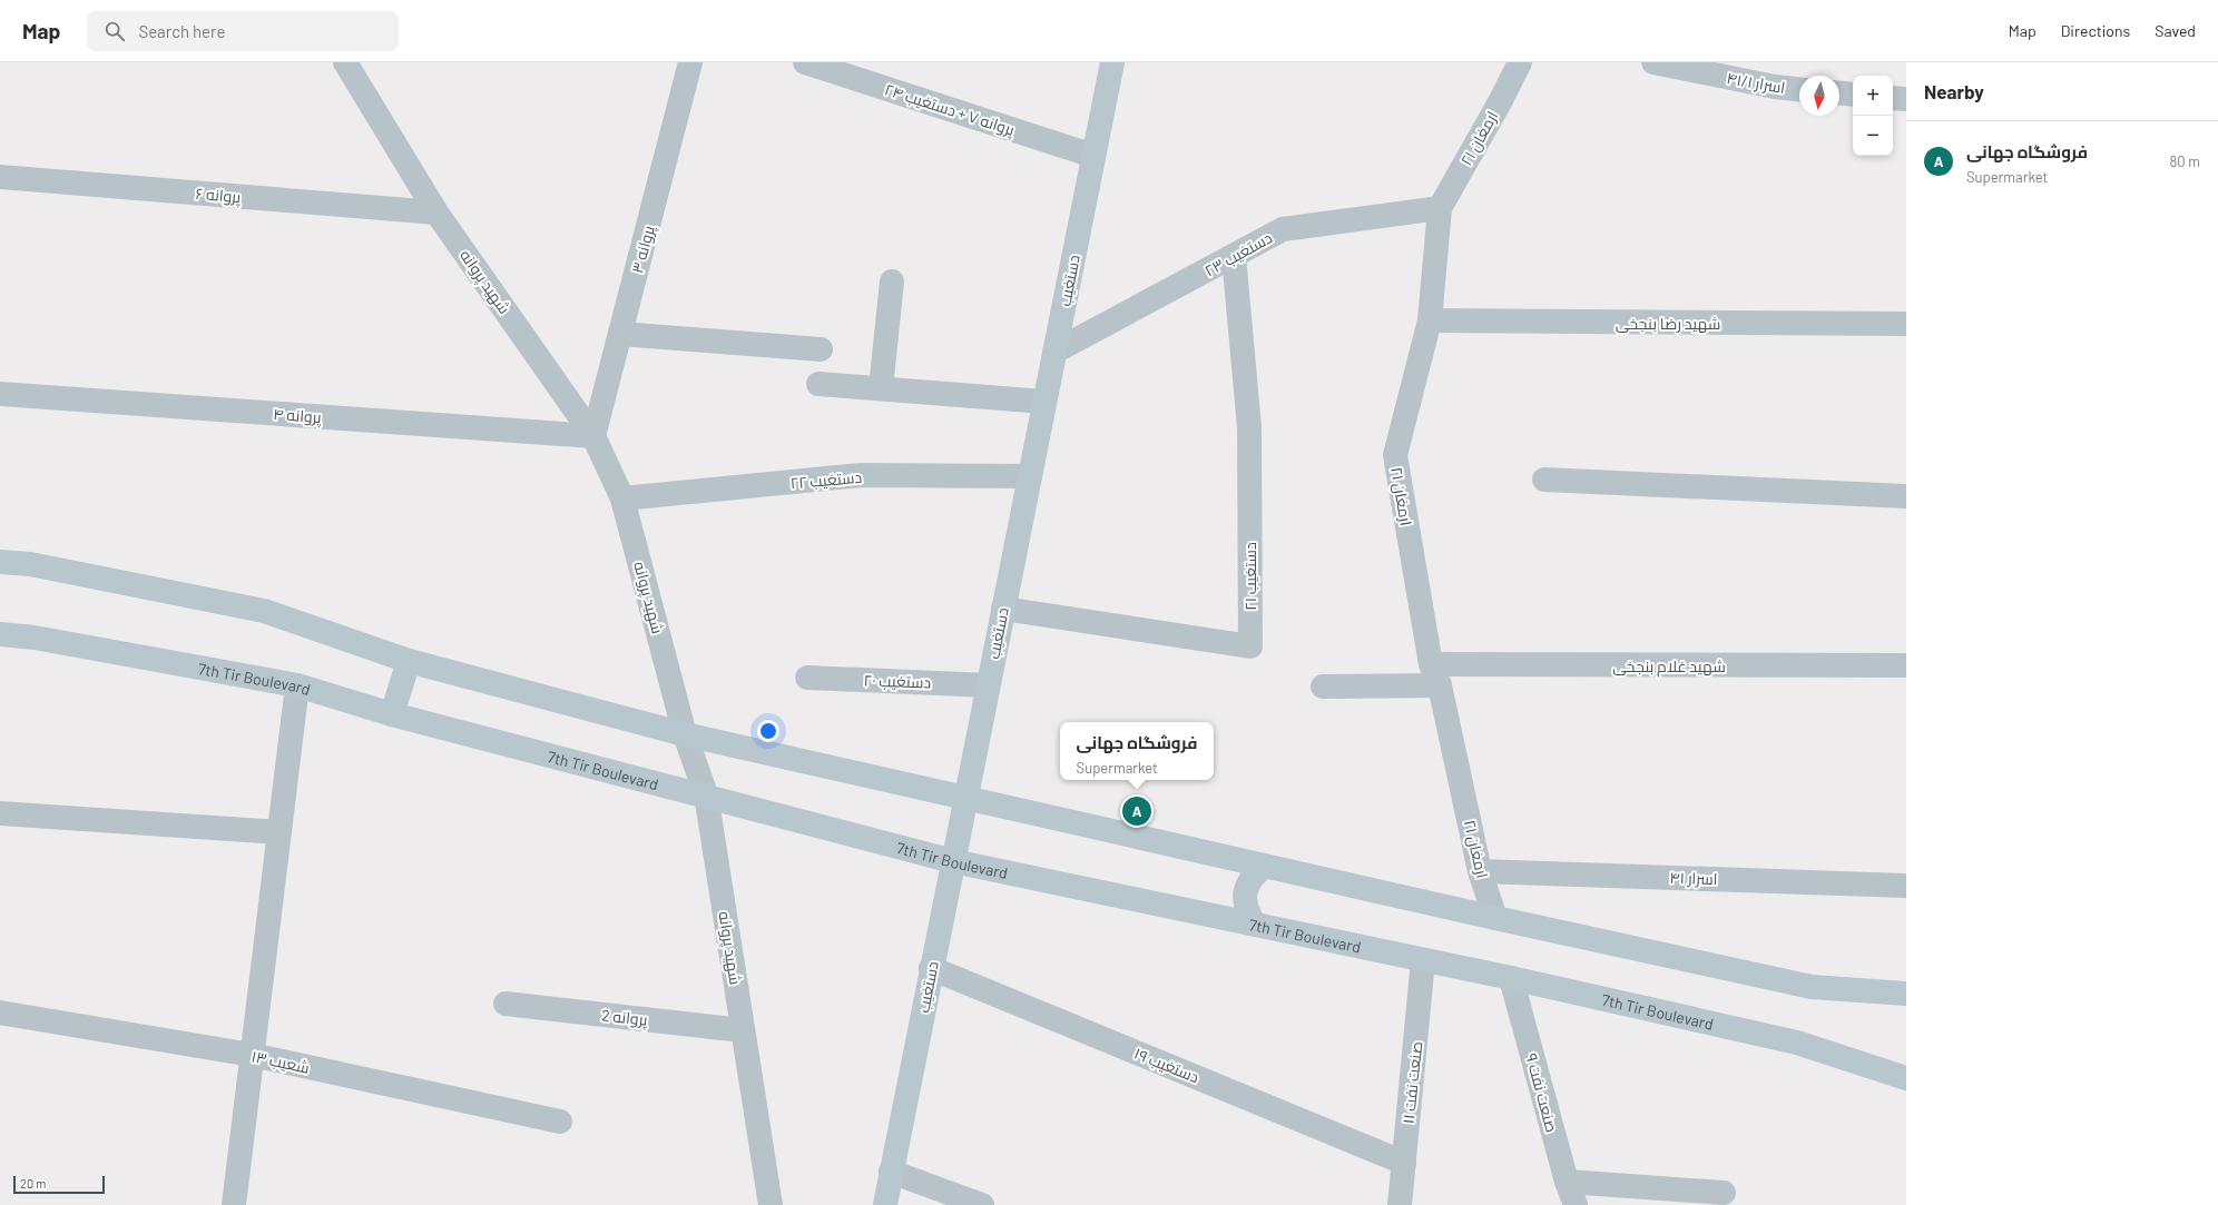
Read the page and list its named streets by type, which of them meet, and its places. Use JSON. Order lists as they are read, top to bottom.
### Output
{
  "streets": {
    "main road": ["دستغیب", "7th Tir Boulevard"],
    "street": [
      "اسرار ۴۱/۱",
      "پروانه ۷ + دستغیب ۲۴",
      "ارمغان ۲۱",
      "پروانه ۶",
      "پروانه ۳",
      "دستغیب ۲۳",
      "شهید پروانه",
      "شهید رضا بنجخی",
      "پروانه ۴",
      "دستغیب ۲۲",
      "دستغیب ۲۱",
      "شهید غلام بنجخی",
      "دستغیب ۲۰",
      "اسرار ۴۱",
      "پروانه 2",
      "شعیب ۱۳",
      "دستغیب ۱۹",
      "صنعت نفت ۱۱",
      "صنعت نفت ۹"
    ]
  },
  "crossings": [
    ["پروانه ۷ + دستغیب ۲۴", "دستغیب"],
    ["ارمغان ۲۱", "دستغیب ۲۳"],
    ["ارمغان ۲۱", "شهید رضا بنجخی"],
    ["ارمغان ۲۱", "شهید غلام بنجخی"],
    ["ارمغان ۲۱", "اسرار ۴۱"],
    ["پروانه ۶", "شهید پروانه"],
    ["پروانه ۳", "شهید پروانه"],
    ["پروانه ۳", "پروانه ۴"],
    ["دستغیب ۲۳", "دستغیب"],
    ["دستغیب ۲۳", "دستغیب ۲۱"],
    ["دستغیب", "دستغیب ۲۲"],
    ["دستغیب", "دستغیب ۲۱"],
    ["دستغیب", "7th Tir Boulevard"],
    ["دستغیب", "دستغیب ۲۰"],
    ["دستغیب", "دستغیب ۱۹"],
    ["شهید پروانه", "پروانه ۴"],
    ["شهید پروانه", "دستغیب ۲۲"],
    ["شهید پروانه", "7th Tir Boulevard"],
    ["شهید پروانه", "پروانه 2"],
    ["7th Tir Boulevard", "صنعت نفت ۱۱"],
    ["7th Tir Boulevard", "صنعت نفت ۹"],
    ["دستغیب ۱۹", "صنعت نفت ۱۱"]
  ],
  "scale_bar": "20 m",
  "north": "bottom",
  "page": {
    "header": "Map",
    "search": "Search here",
    "nav": ["Map", "Directions", "Saved"],
    "heading": "Nearby",
    "map_buttons": ["+", "−"],
    "list": [
      {
        "mark": "A",
        "name": "فروشگاه جهانی",
        "note": "Supermarket",
        "value": "80 m"
      }
    ],
    "popup": ["فروشگاه جهانی", "Supermarket"],
    "pins": "A",
    "scale": "20 m"
  }
}
